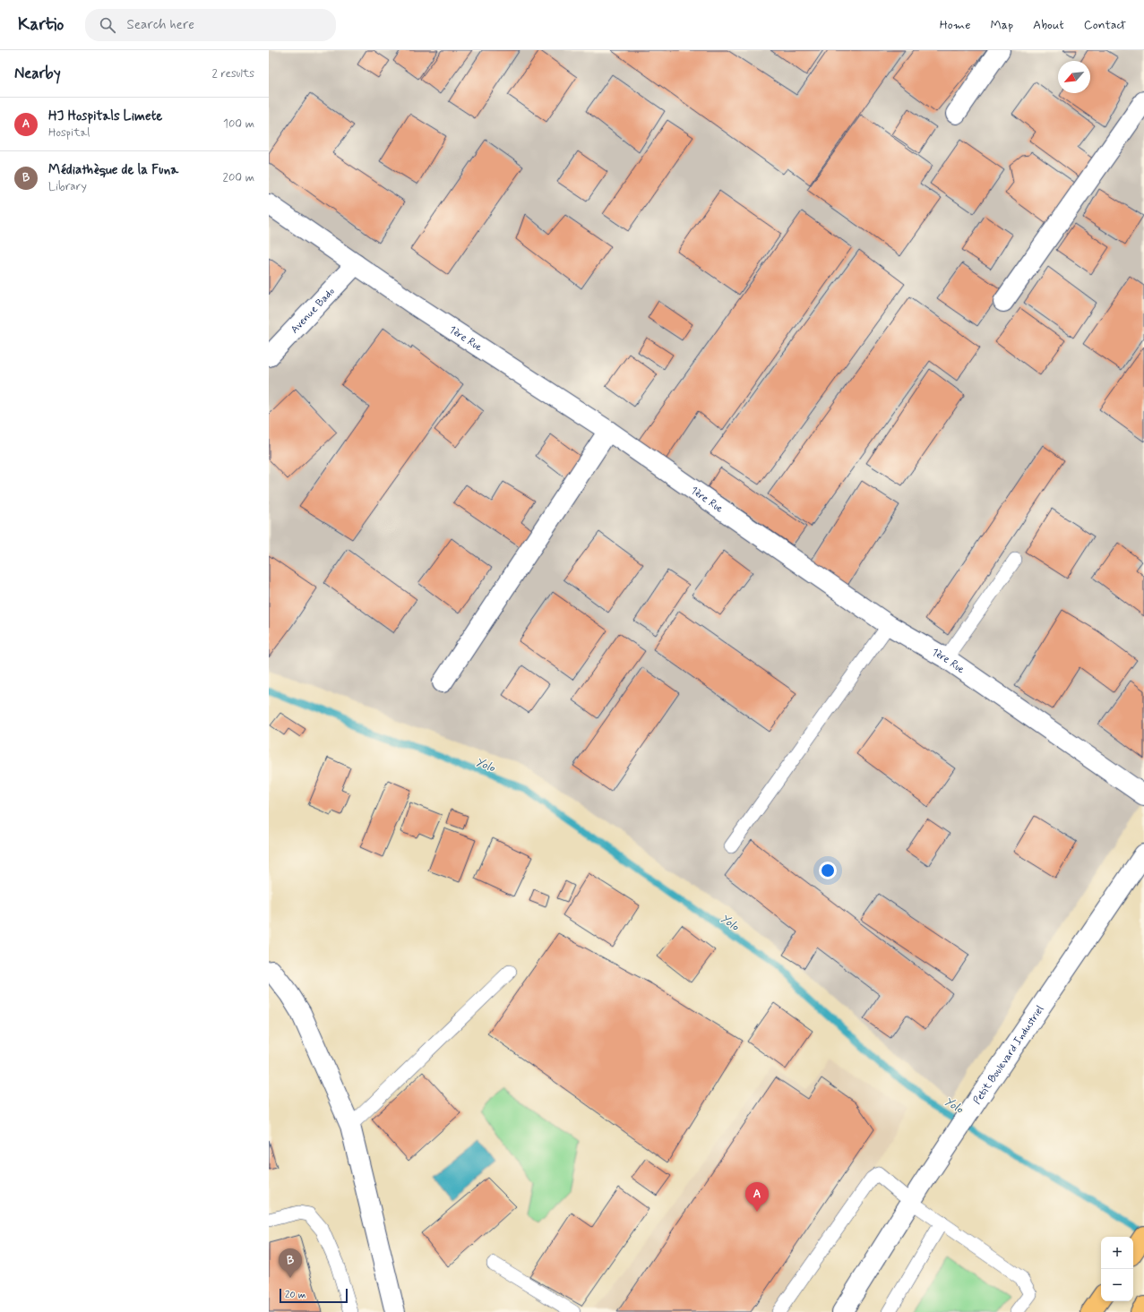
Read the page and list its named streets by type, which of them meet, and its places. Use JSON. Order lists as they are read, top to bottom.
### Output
{
  "streets": {
    "street": ["Avenue Bado", "1ère Rue", "Petit Boulevard Industriel"]
  },
  "crossings": [
    ["Avenue Bado", "1ère Rue"]
  ],
  "water": ["Yolo"],
  "scale_bar": "20 m",
  "north": "bottom left",
  "page": {
    "header": "Kartio",
    "search": "Search here",
    "nav": [
      "Home",
      "Map",
      "About",
      "Contact"
    ],
    "heading": ["Nearby", "2 results"],
    "list": [
      {
        "mark": "A",
        "name": "HJ Hospitals Limete",
        "note": "Hospital",
        "value": "100 m"
      },
      {
        "mark": "B",
        "name": "Médiathèque de la Funa",
        "note": "Library",
        "value": "200 m"
      }
    ],
    "pins": ["A", "B"],
    "map_buttons": ["+", "−"],
    "scale": "20 m"
  }
}
